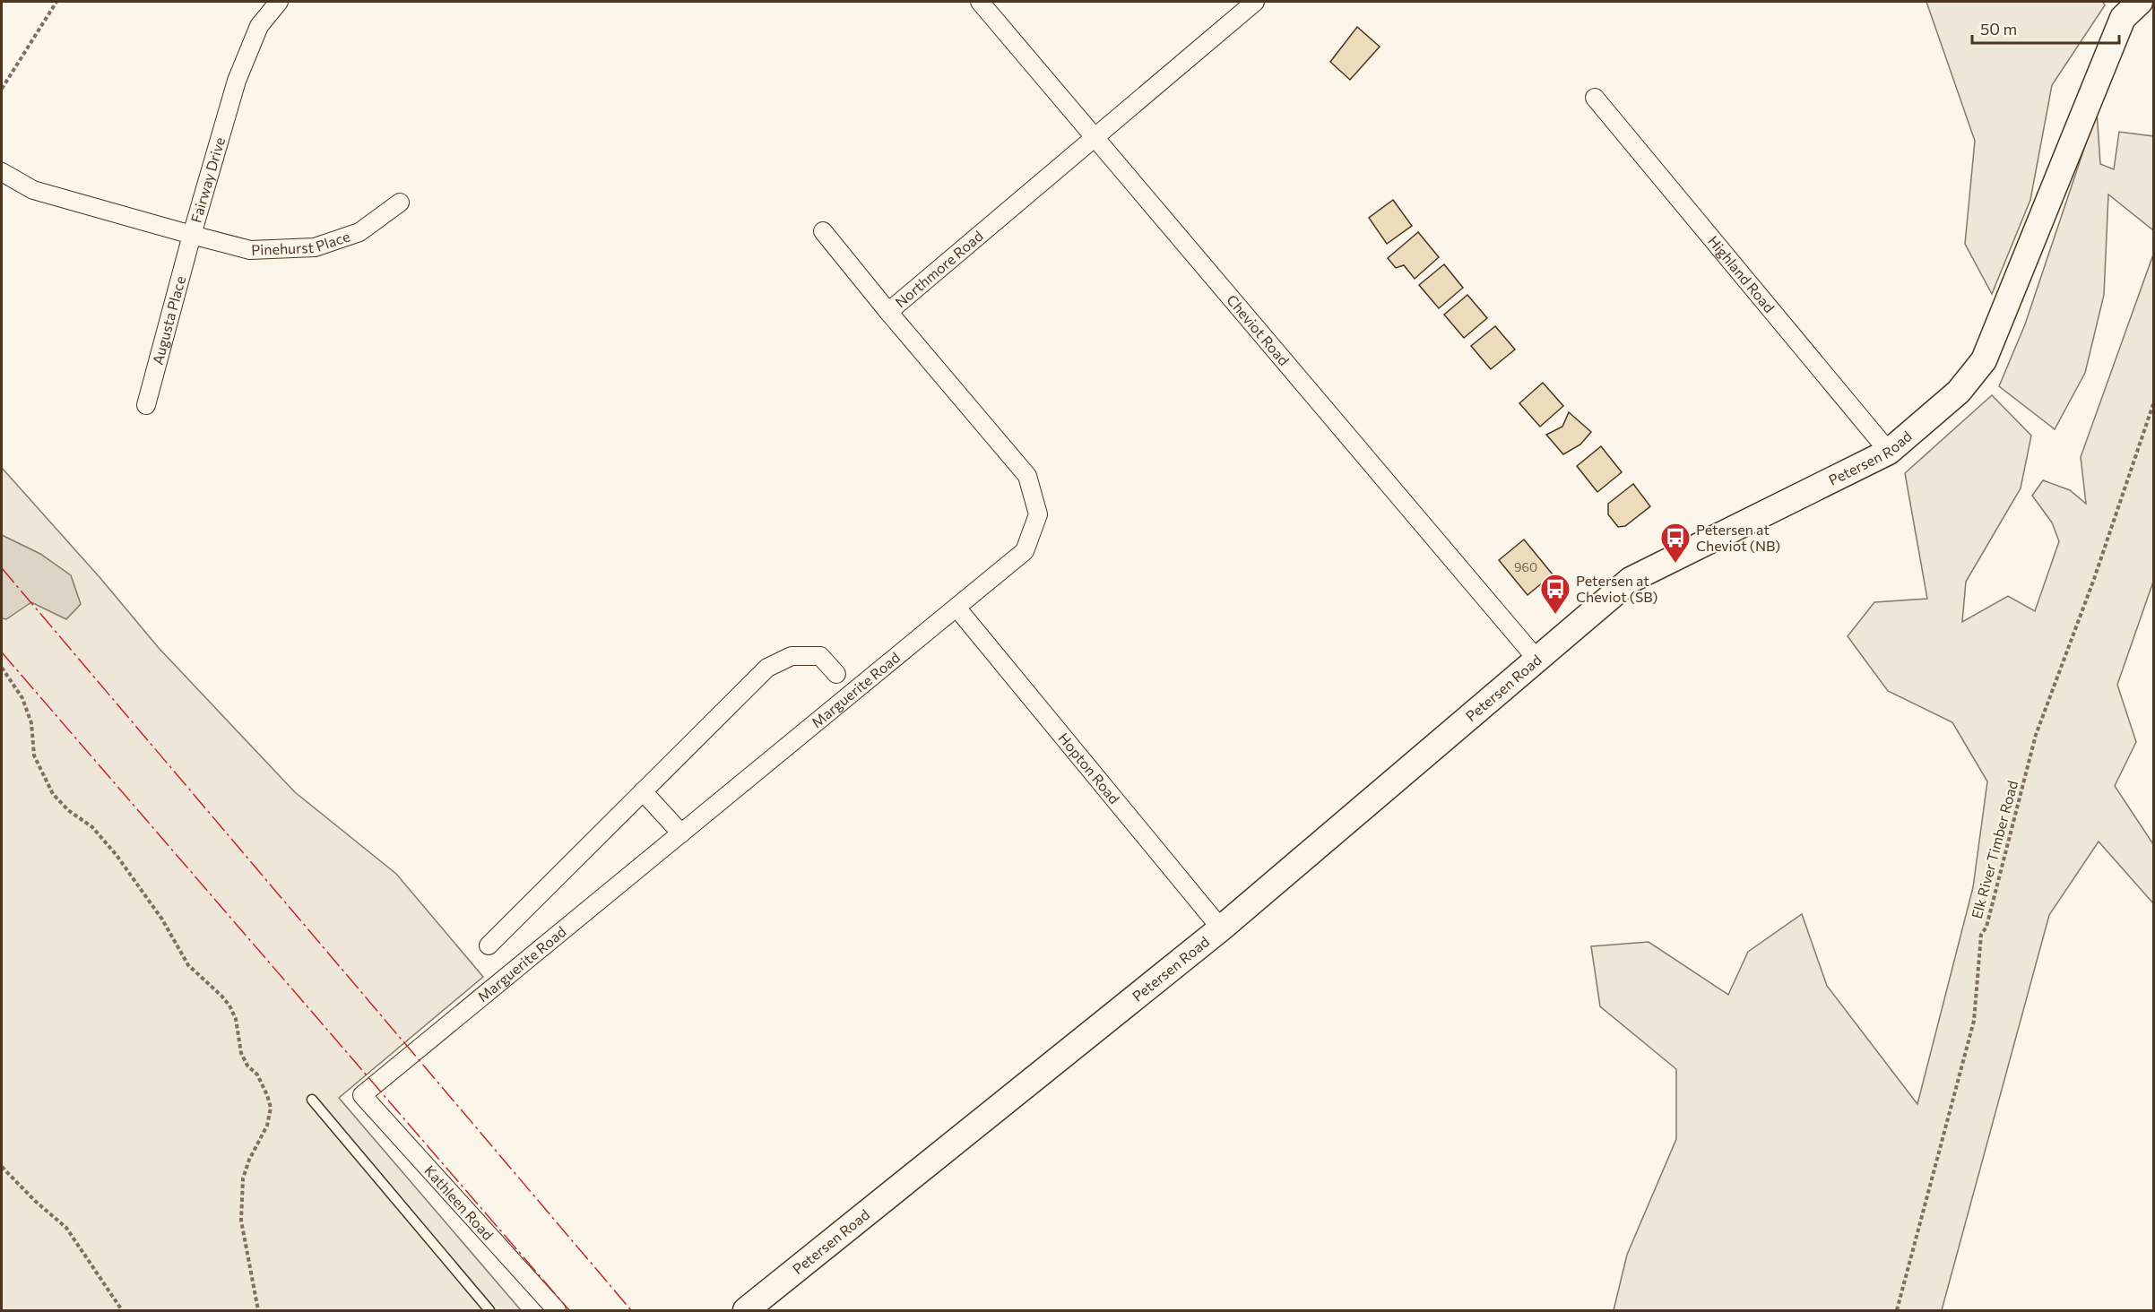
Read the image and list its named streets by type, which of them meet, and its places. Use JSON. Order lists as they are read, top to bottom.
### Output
{
  "streets": {
    "street": [
      "Fairway Drive",
      "Pinehurst Place",
      "Northmore Road",
      "Highland Road",
      "Augusta Place",
      "Cheviot Road",
      "Petersen Road",
      "Marguerite Road",
      "Hopton Road",
      "Kathleen Road"
    ],
    "path": ["Elk River Timber Road"]
  },
  "crossings": [
    ["Fairway Drive", "Pinehurst Place"],
    ["Fairway Drive", "Augusta Place"],
    ["Pinehurst Place", "Augusta Place"],
    ["Northmore Road", "Cheviot Road"],
    ["Northmore Road", "Marguerite Road"],
    ["Northmore Road", "Hopton Road"],
    ["Highland Road", "Petersen Road"],
    ["Cheviot Road", "Petersen Road"],
    ["Petersen Road", "Hopton Road"],
    ["Marguerite Road", "Hopton Road"],
    ["Marguerite Road", "Kathleen Road"]
  ],
  "places": {
    "bus stop": ["Petersen at Cheviot (NB)", "Petersen at Cheviot (SB)"]
  },
  "house_numbers": ["960"],
  "scale_bar": "50 m"
}
